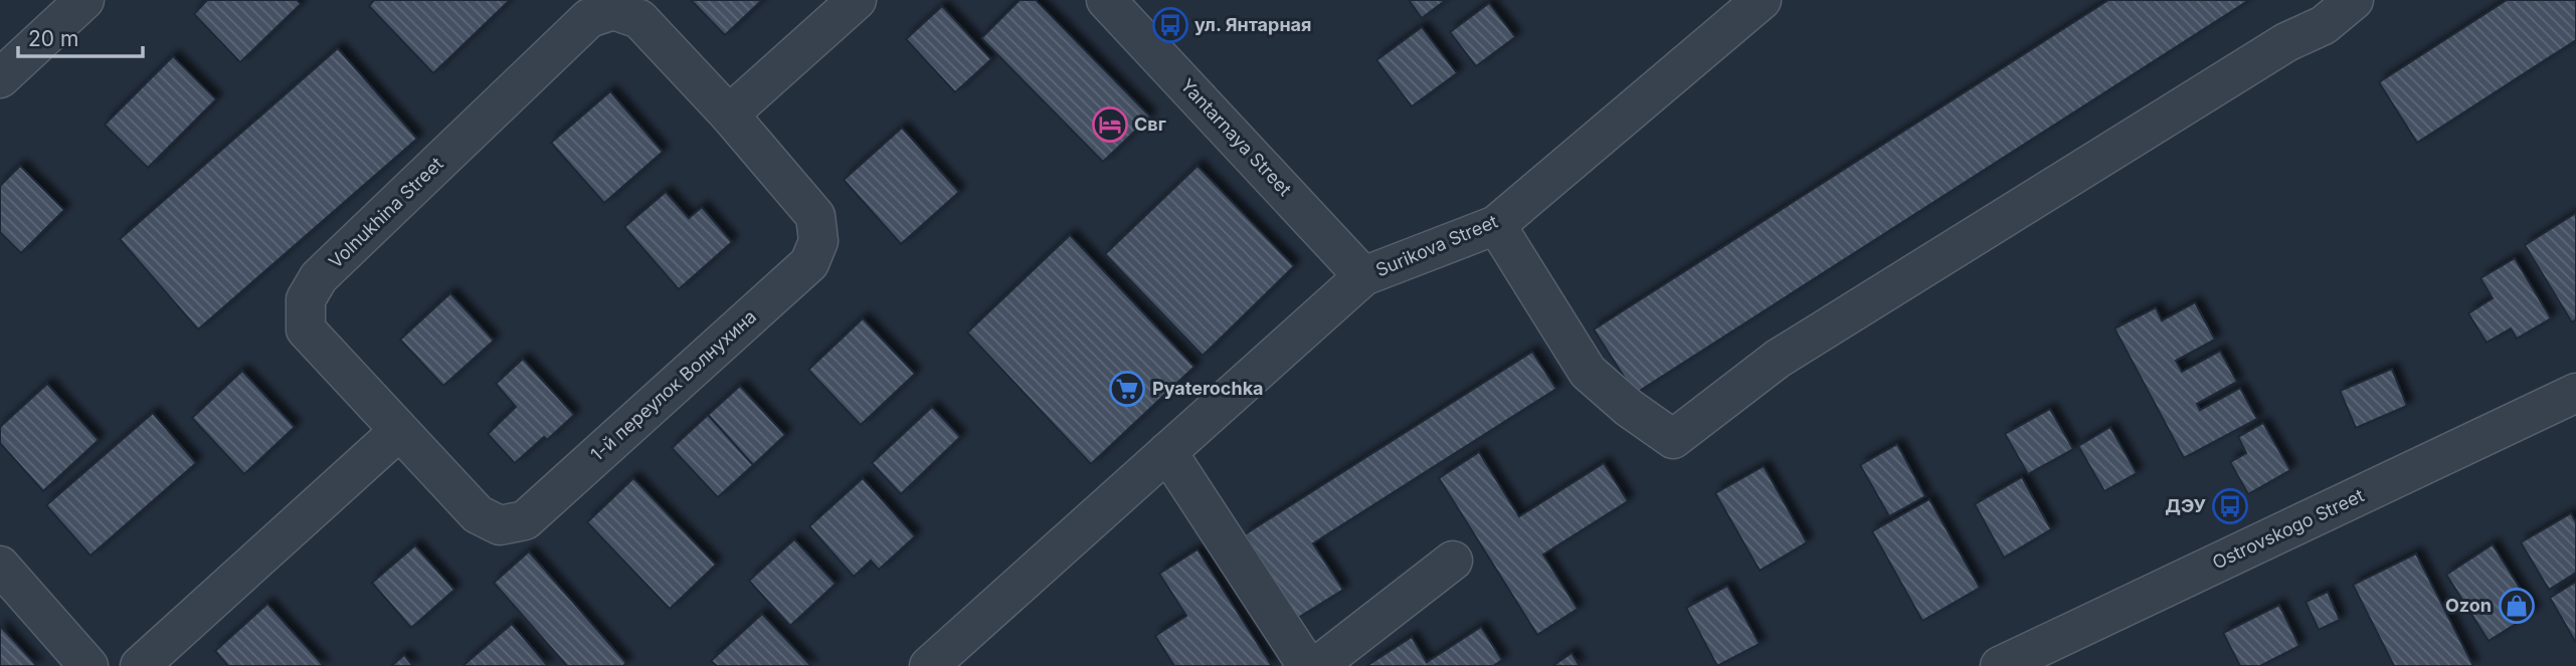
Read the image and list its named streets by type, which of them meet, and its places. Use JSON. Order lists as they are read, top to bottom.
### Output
{
  "streets": {
    "street": [
      "Yantarnaya Street",
      "Volnukhina Street",
      "Surikova Street",
      "1-й переулок Волнухина",
      "Ostrovskogo Street"
    ]
  },
  "crossings": [
    ["Yantarnaya Street", "Surikova Street"],
    ["Volnukhina Street", "1-й переулок Волнухина"]
  ],
  "places": {
    "bus stop": ["ул. Янтарная", "ДЭУ"],
    "hotel": ["Свг"],
    "supermarket": ["Pyaterochka"],
    "shop": ["Ozon"]
  },
  "scale_bar": "20 m"
}
